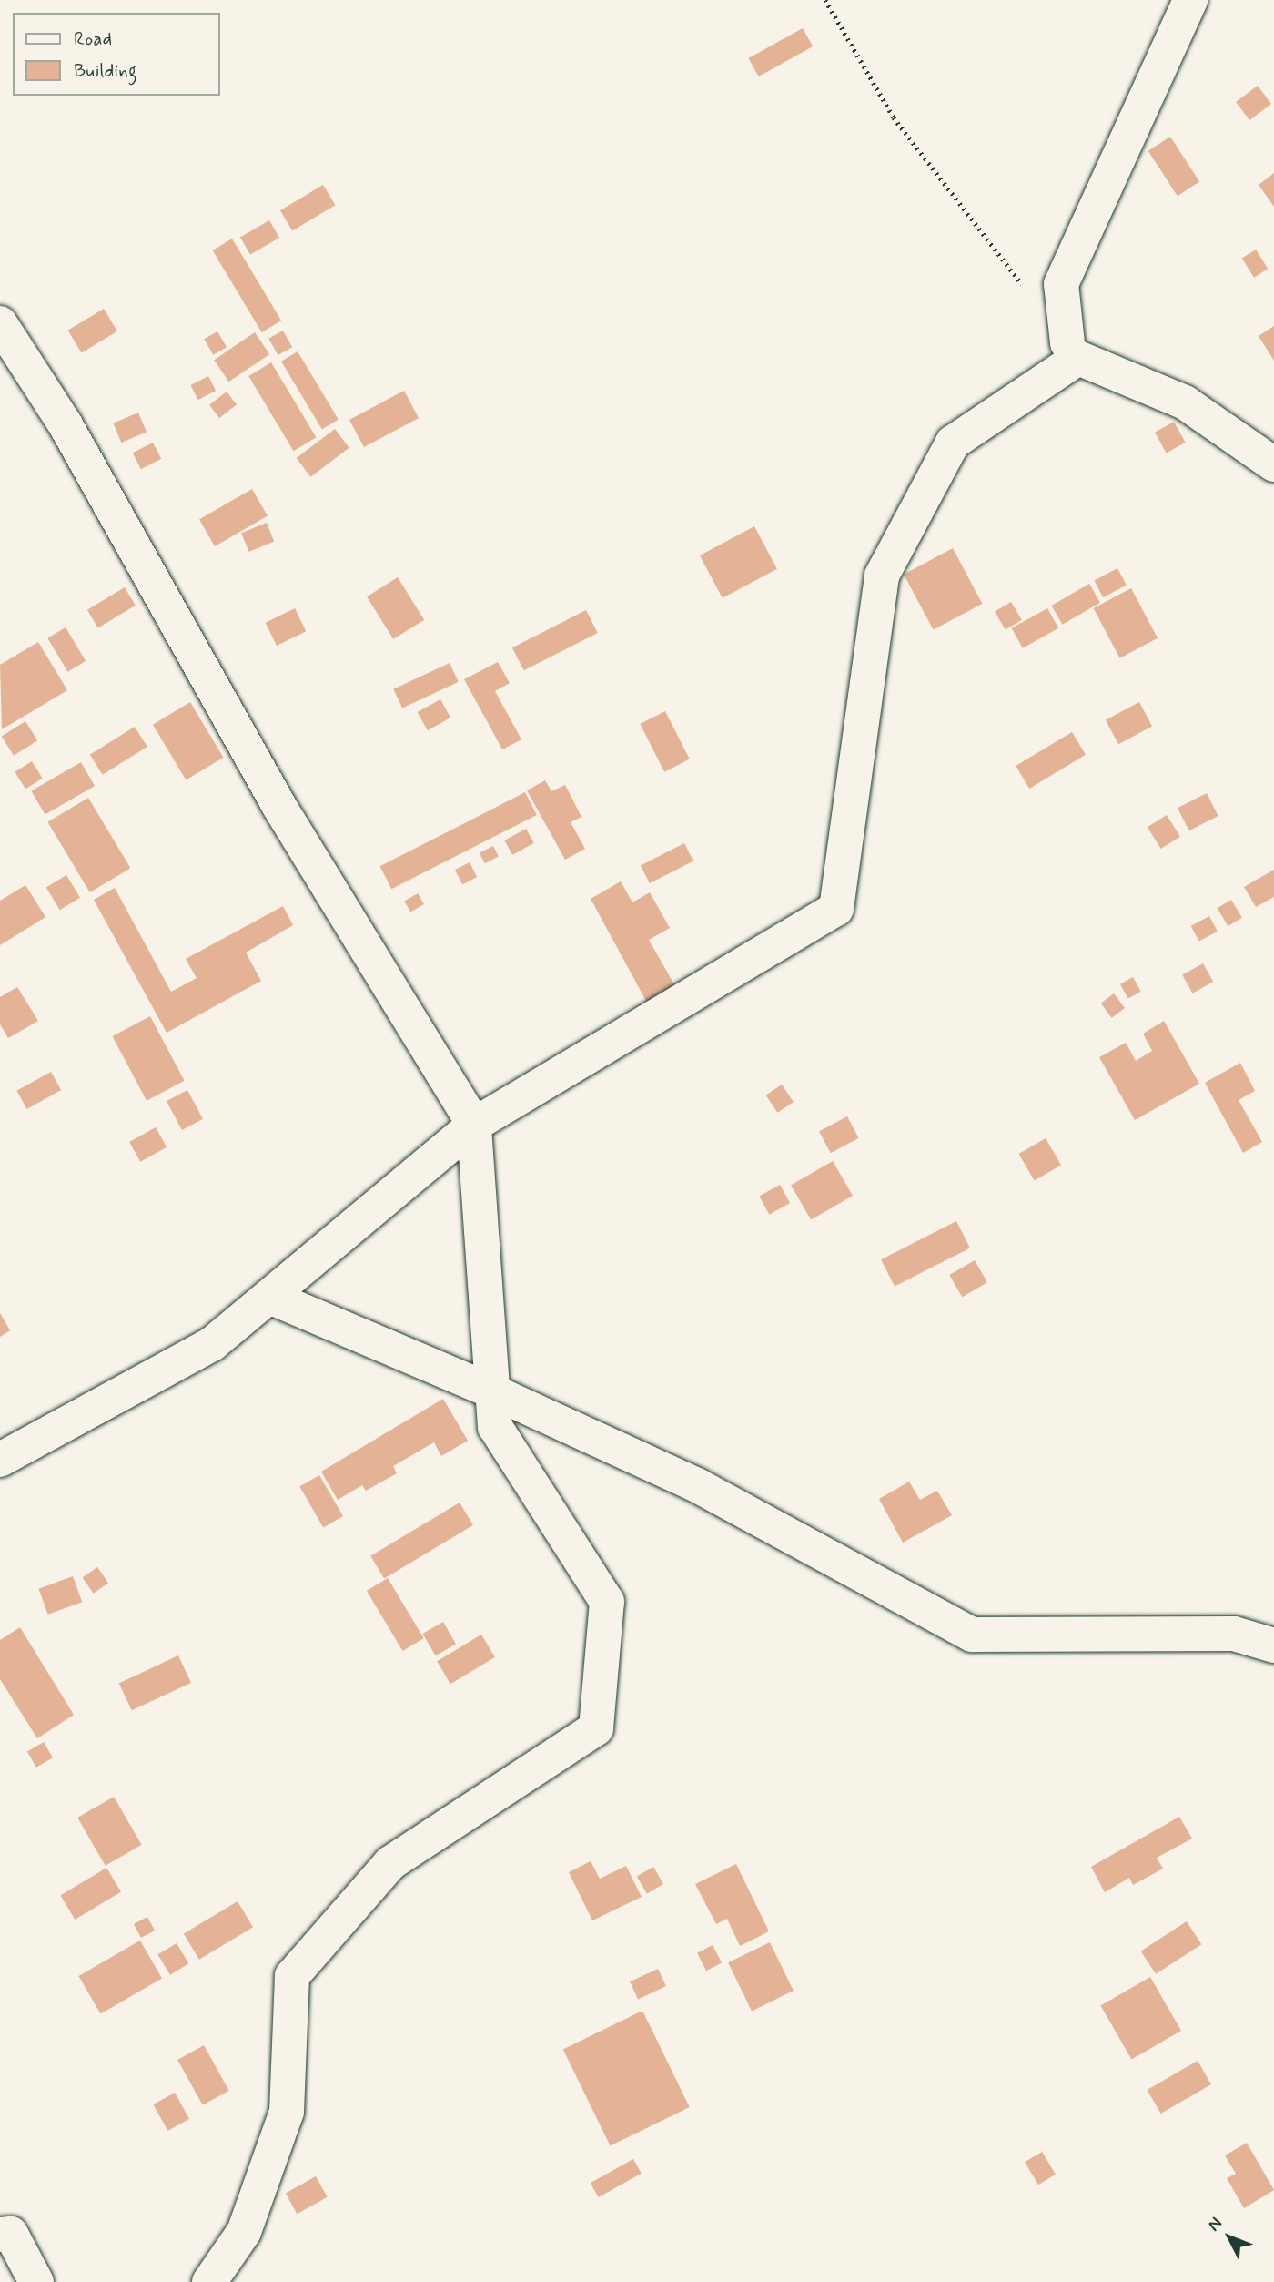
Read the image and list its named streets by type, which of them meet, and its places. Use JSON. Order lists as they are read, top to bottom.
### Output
{
  "legend": ["Road", "Building"],
  "north": "top left"
}
